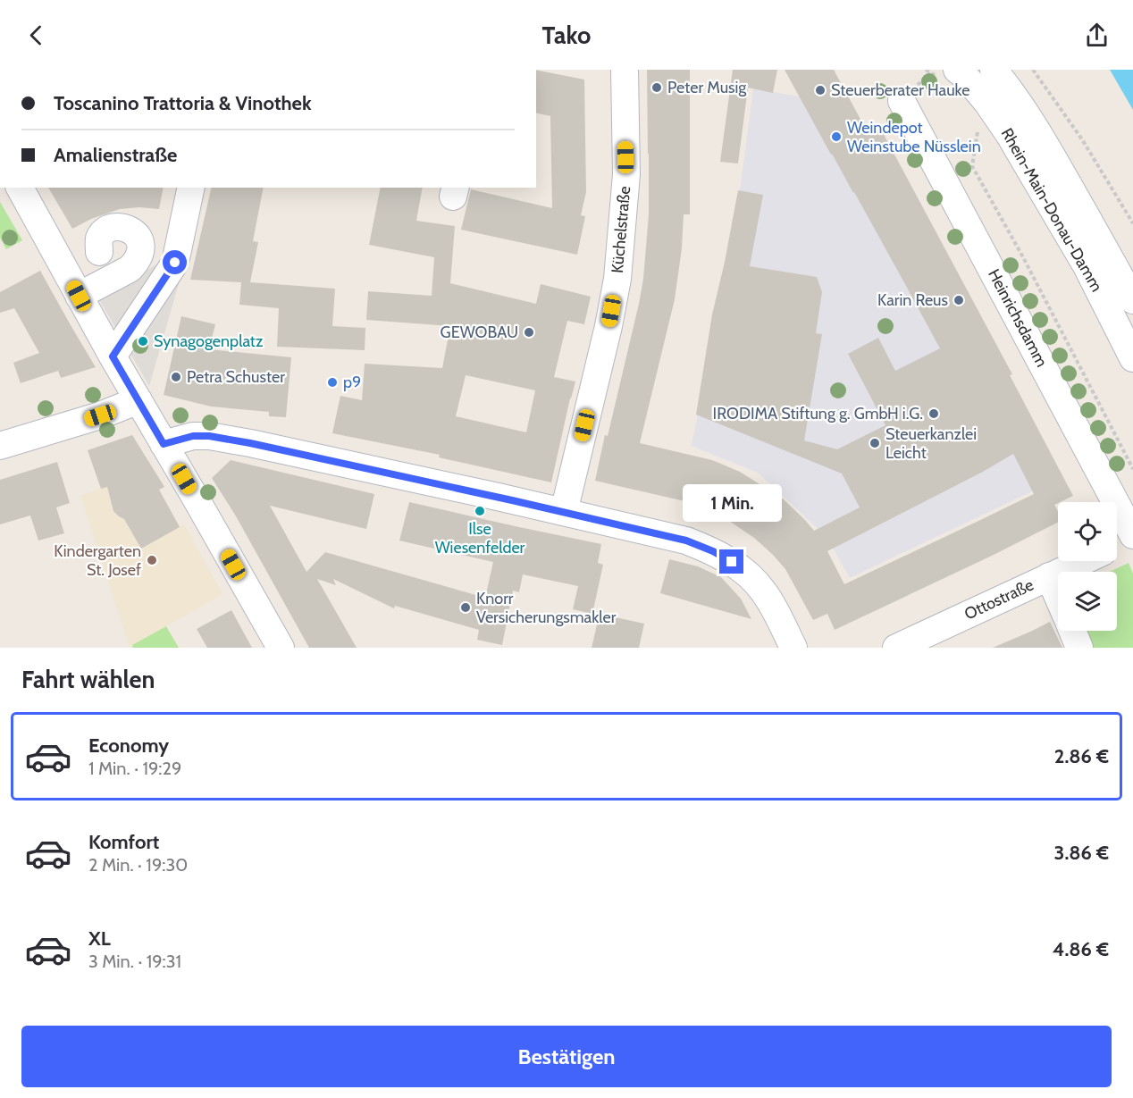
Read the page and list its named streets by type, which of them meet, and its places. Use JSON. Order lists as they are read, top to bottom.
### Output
{
  "streets": {
    "street": [
      "Rhein-Main-Donau-Damm",
      "Küchelstraße",
      "Heinrichsdamm",
      "Ottostraße"
    ]
  },
  "places": [
    "Peter Musig",
    "Steuerberater Hauke",
    "Weindepot Weinstube Nüsslein",
    "Karin Reus",
    "GEWOBAU",
    "Synagogenplatz",
    "Petra Schuster",
    "p9",
    "IRODIMA Stiftung g. GmbH i.G.",
    "Steuerkanzlei Leicht",
    "Ilse Wiesenfelder",
    "Kindergarten St. Josef",
    "Knorr Versicherungsmakler"
  ],
  "page": {
    "header": "Tako",
    "banner": ["Toscanino Trattoria & Vinothek", "Amalienstraße"],
    "bubble": "1 Min.",
    "heading": "Fahrt wählen",
    "list": [
      {
        "name": "Economy",
        "note": "1 Min. · 19:29",
        "value": "2.86 €"
      },
      {
        "name": "Komfort",
        "note": "2 Min. · 19:30",
        "value": "3.86 €"
      },
      {
        "name": "XL",
        "note": "3 Min. · 19:31",
        "value": "4.86 €"
      }
    ],
    "buttons": "Bestätigen"
  }
}
